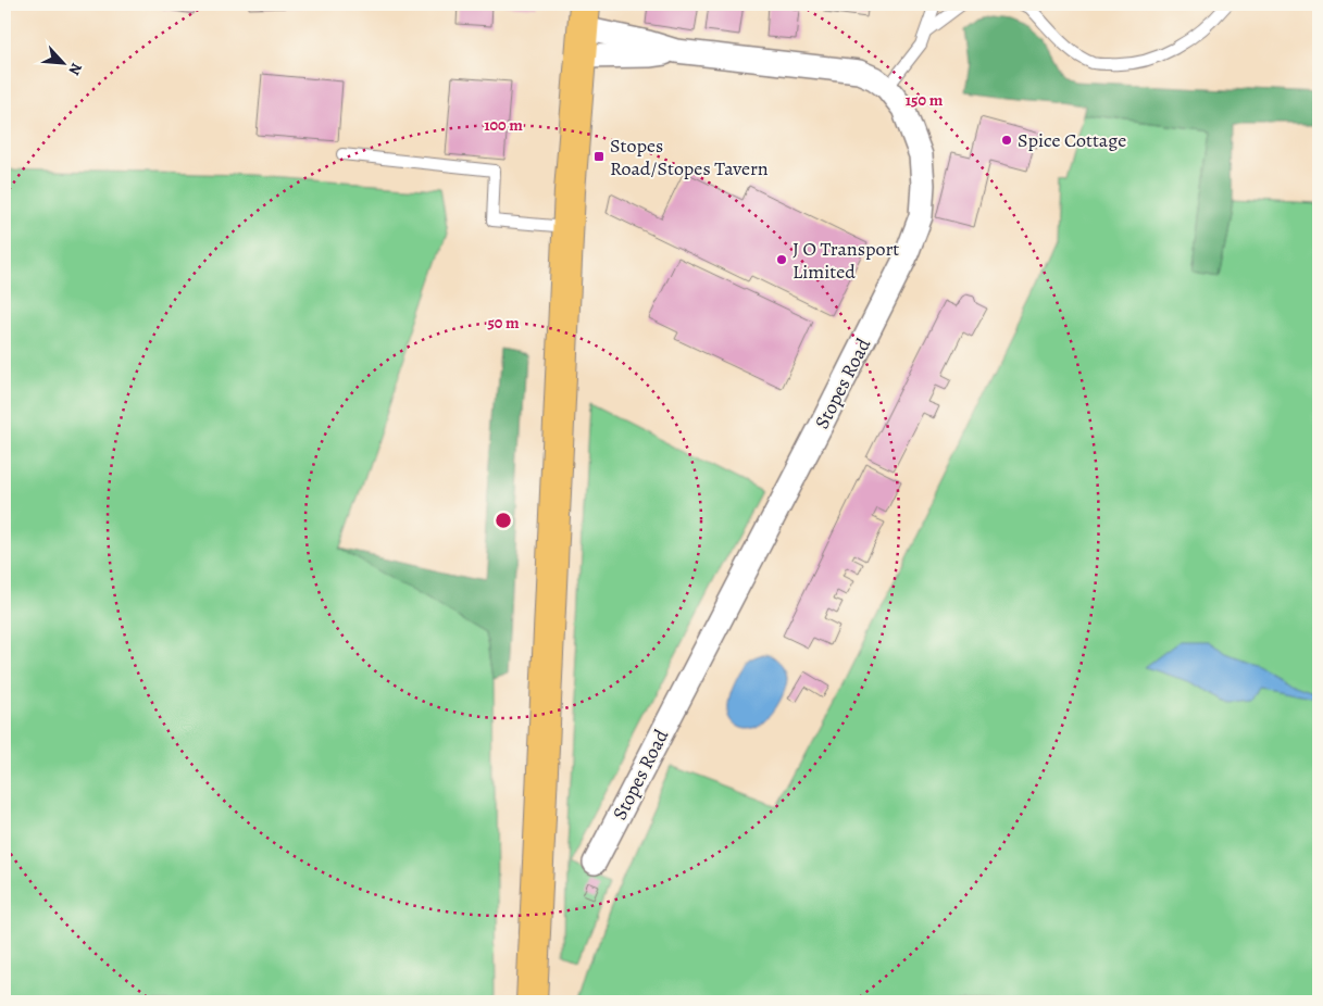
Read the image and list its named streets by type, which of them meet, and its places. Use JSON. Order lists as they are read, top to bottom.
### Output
{
  "streets": {
    "main road": ["Stopes Road"]
  },
  "places": {
    "other": ["Spice Cottage", "J O Transport Limited"],
    "transit": ["Stopes Road/Stopes Tavern"]
  },
  "north": "bottom right",
  "rings": ["150 m", "100 m", "50 m"]
}
